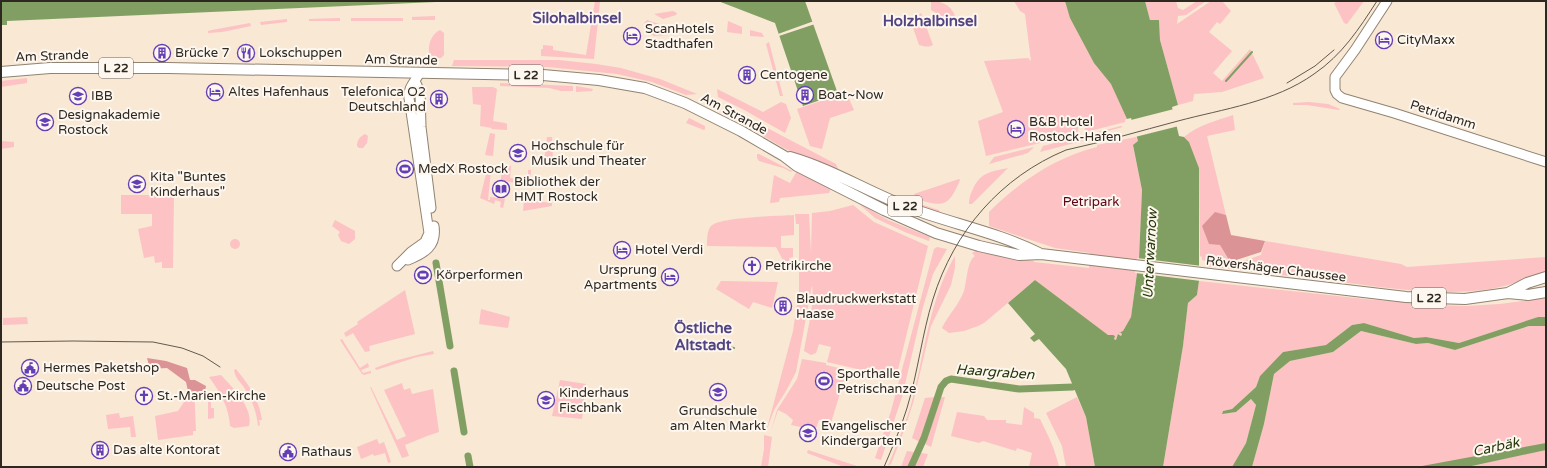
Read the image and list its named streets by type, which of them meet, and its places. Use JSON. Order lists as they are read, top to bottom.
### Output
{
  "streets": {
    "main road": ["Am Strande", "L 22", "Rövershäger Chaussee"],
    "street": ["Petridamm"]
  },
  "crossings": [
    ["Am Strande", "Rövershäger Chaussee"]
  ],
  "districts": ["Silohalbinsel", "Holzhalbinsel", "Östliche Altstadt"],
  "water": ["Unterwarnow", "Haargraben", "Carbäk"],
  "parks": ["Petripark"],
  "places": {
    "hotel": [
      "ScanHotels Stadthafen",
      "CityMaxx",
      "Altes Hafenhaus",
      "B&B Hotel Rostock-Hafen",
      "Hotel Verdi",
      "Ursprung Apartments"
    ],
    "building": [
      "Brücke 7",
      "Centogene",
      "Boat~Now",
      "Telefonica O2 Deutschland",
      "Blaudruckwerkstatt Haase",
      "Das alte Kontorat"
    ],
    "restaurant": ["Lokschuppen"],
    "school or university": [
      "IBB",
      "Designakademie Rostock",
      "Hochschule für Musik und Theater",
      "Kita \"Buntes Kinderhaus\"",
      "Grundschule am Alten Markt",
      "Kinderhaus Fischbank",
      "Evangelischer Kindergarten"
    ],
    "sports": ["MedX Rostock", "Körperformen", "Sporthalle Petrischanze"],
    "library": ["Bibliothek der HMT Rostock"],
    "church": ["Petrikirche", "St.-Marien-Kirche"],
    "public building": ["Hermes Paketshop", "Deutsche Post", "Rathaus"]
  }
}
